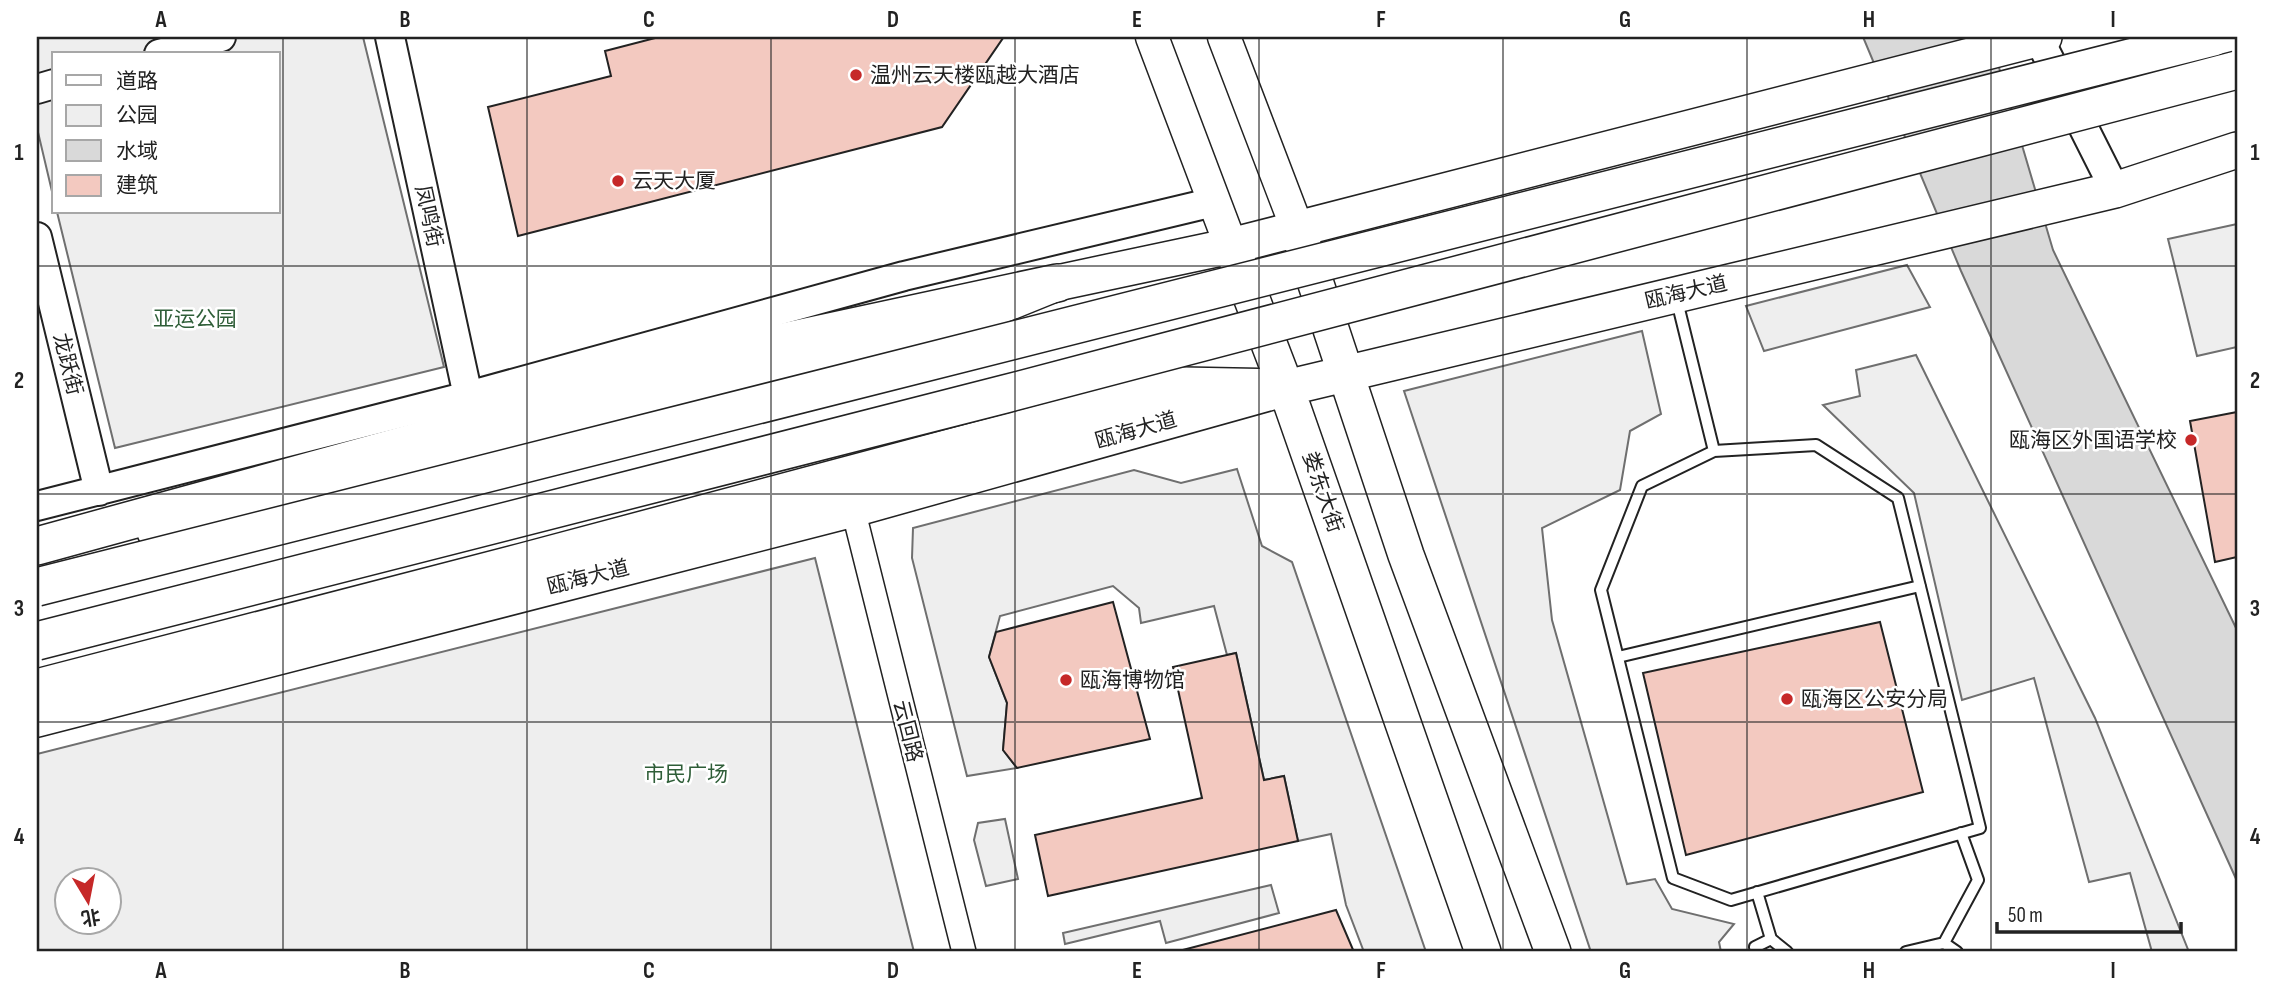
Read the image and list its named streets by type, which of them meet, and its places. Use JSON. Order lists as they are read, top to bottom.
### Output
{
  "streets": {
    "main road": ["瓯海大道", "娄东大街"],
    "street": ["凤鸣街", "龙跃街", "云回路"]
  },
  "crossings": [
    ["瓯海大道", "娄东大街"],
    ["瓯海大道", "云回路"]
  ],
  "parks": ["亚运公园", "市民广场"],
  "places": [
    "温州云天楼瓯越大酒店",
    "云天大厦",
    "瓯海区外国语学校",
    "瓯海博物馆",
    "瓯海区公安分局"
  ],
  "legend": [
    "道路",
    "公园",
    "水域",
    "建筑"
  ],
  "scale_bar": "50 m",
  "north": "bottom",
  "grid": {
    "columns": [
      "A",
      "B",
      "C",
      "D",
      "E",
      "F",
      "G",
      "H",
      "I"
    ],
    "rows": [
      "1",
      "2",
      "3",
      "4"
    ]
  }
}
